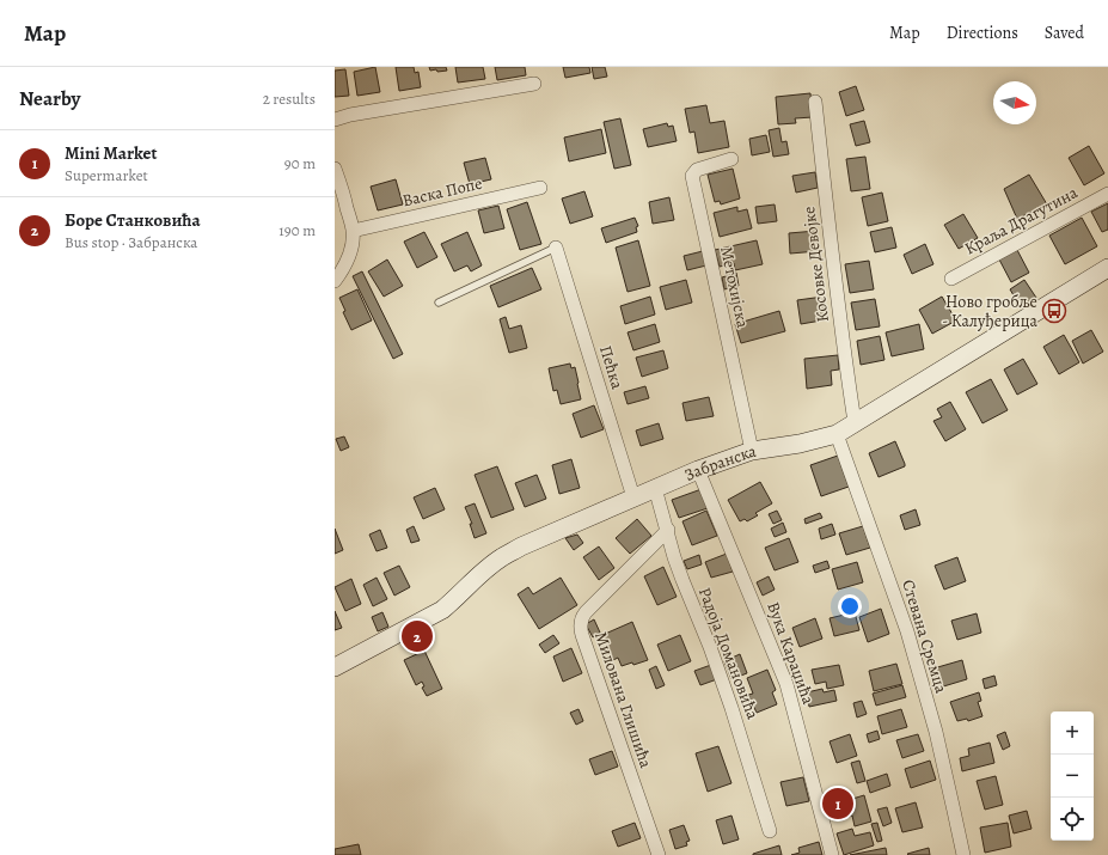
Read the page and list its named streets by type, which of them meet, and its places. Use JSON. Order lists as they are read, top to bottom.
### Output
{
  "streets": {
    "street": [
      "Васка Попе",
      "Краља Драгутина",
      "Косовке Девојке",
      "Метохијска",
      "Пећка",
      "Забранска",
      "Стевана Сремца",
      "Радоја Домановића",
      "Вука Караџића",
      "Милована Глишића"
    ]
  },
  "crossings": [
    ["Косовке Девојке", "Забранска"],
    ["Метохијска", "Забранска"],
    ["Пећка", "Забранска"],
    ["Забранска", "Стевана Сремца"],
    ["Забранска", "Радоја Домановића"],
    ["Забранска", "Вука Караџића"],
    ["Радоја Домановића", "Милована Глишића"]
  ],
  "places": {
    "bus stop": ["Ново гробље - Калуђерица"]
  },
  "north": "right",
  "page": {
    "header": "Map",
    "nav": ["Map", "Directions", "Saved"],
    "heading": ["Nearby", "2 results"],
    "list": [
      {
        "mark": "1",
        "name": "Mini Market",
        "note": "Supermarket",
        "value": "90 m"
      },
      {
        "mark": "2",
        "name": "Боре Станковића",
        "note": "Bus stop · Забранска",
        "value": "190 m"
      }
    ],
    "pins": ["2", "1"],
    "map_buttons": ["+", "−"]
  }
}
